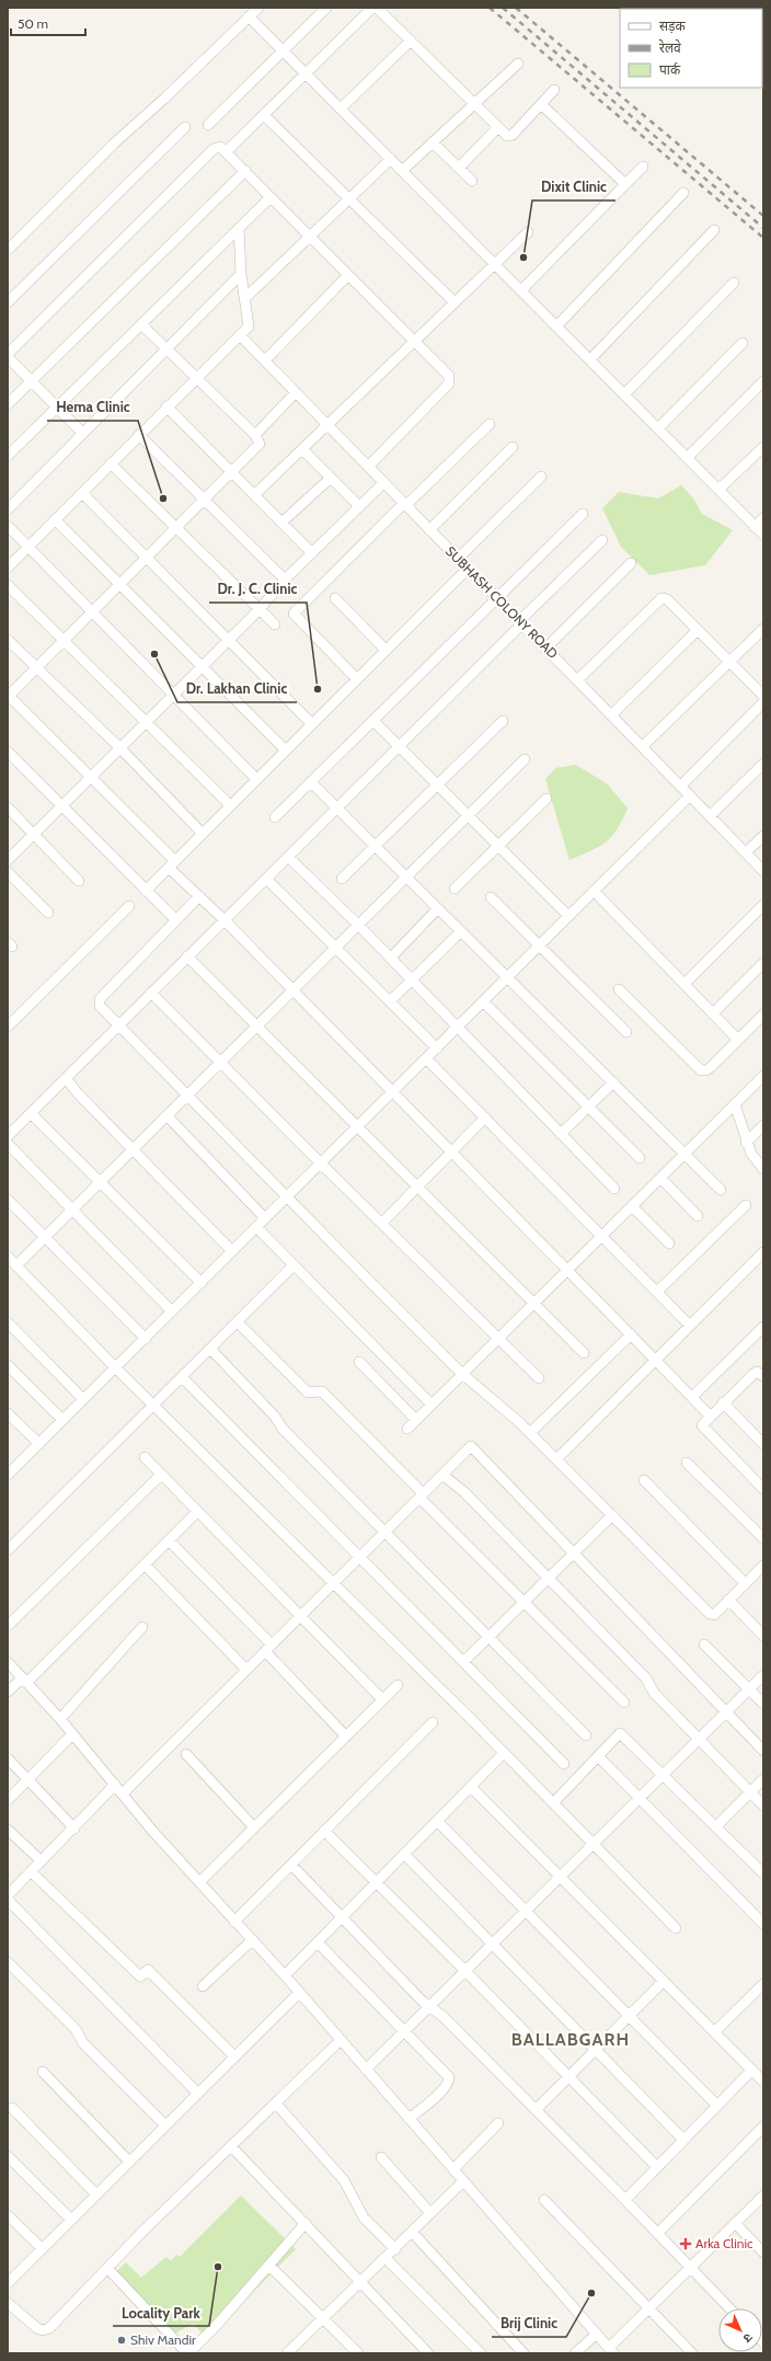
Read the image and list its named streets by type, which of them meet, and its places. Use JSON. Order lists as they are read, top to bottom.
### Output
{
  "streets": {
    "street": ["SUBHASH COLONY ROAD"]
  },
  "districts": ["BALLABGARH"],
  "places": {
    "other": [
      "Dixit Clinic",
      "Hema Clinic",
      "Dr. Lakhan Clinic",
      "Dr. J. C. Clinic",
      "Locality Park",
      "Brij Clinic",
      "Shiv Mandir"
    ],
    "health": ["Arka Clinic"]
  },
  "legend": ["सड़क", "रेलवे", "पार्क"],
  "scale_bar": "50 m",
  "north": "bottom right"
}
